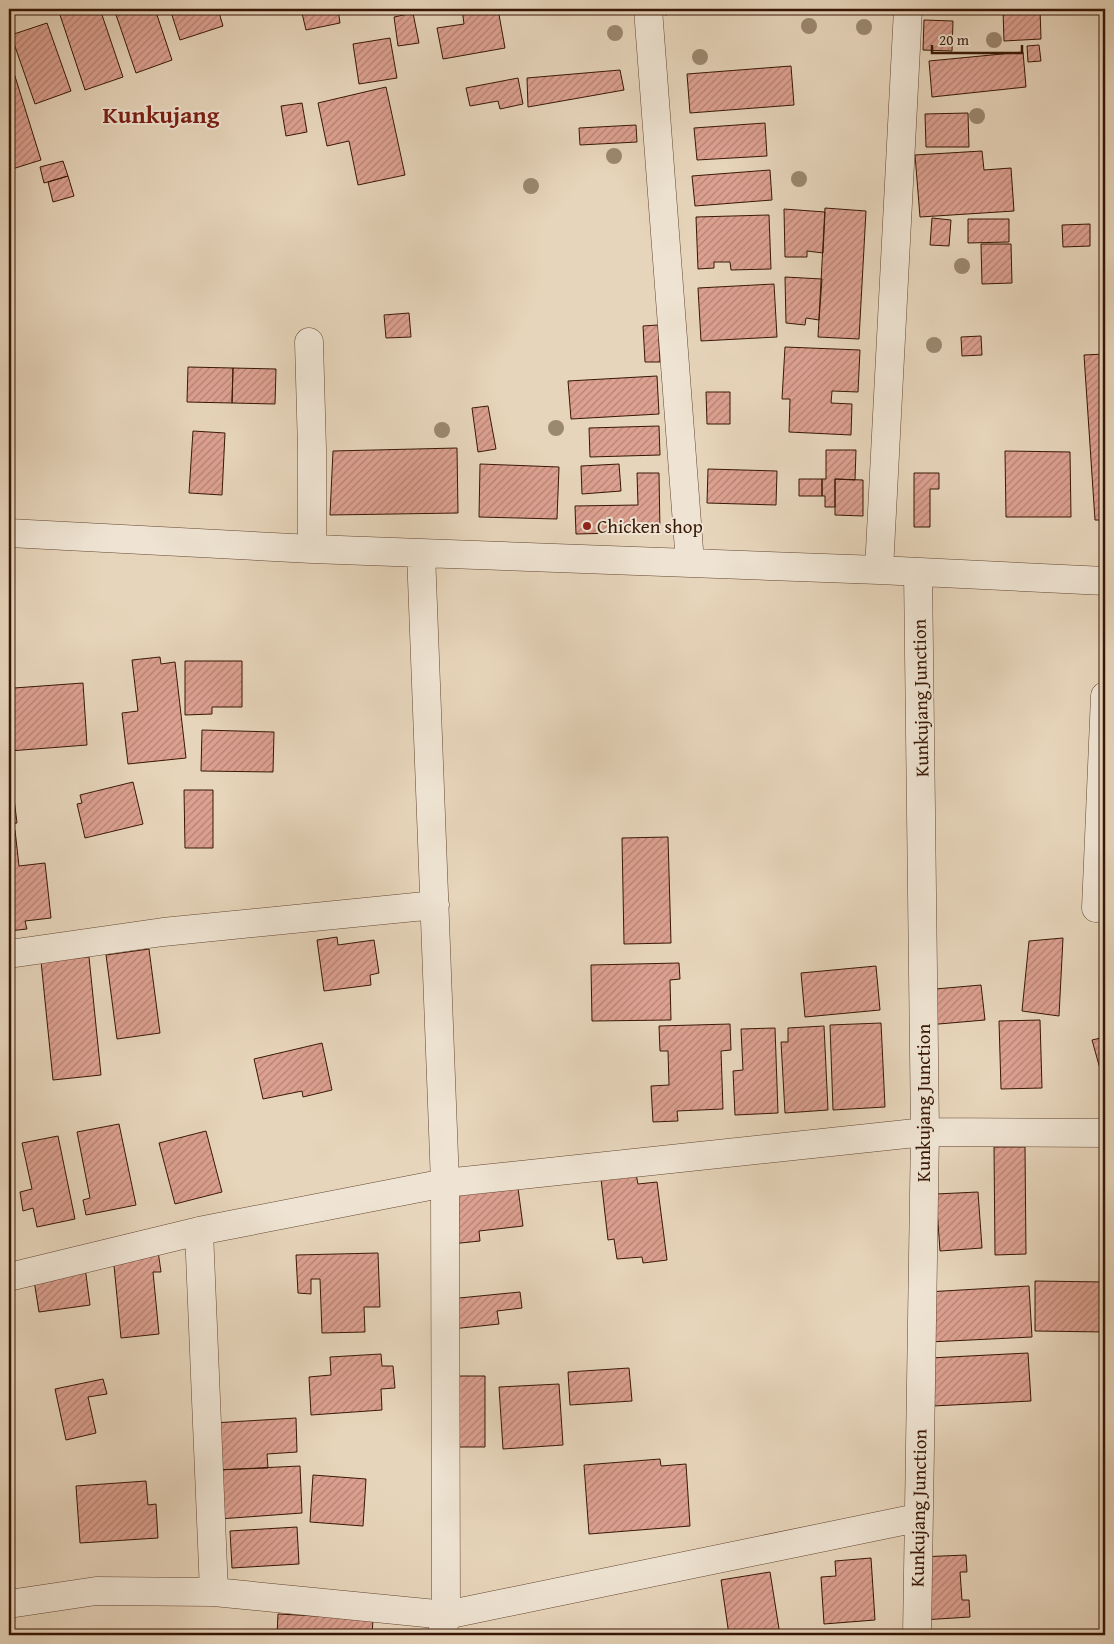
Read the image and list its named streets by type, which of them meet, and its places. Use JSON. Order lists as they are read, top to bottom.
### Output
{
  "streets": {
    "street": ["Kunkujang Junction"]
  },
  "districts": ["Kunkujang"],
  "places": ["Chicken shop"],
  "scale_bar": "20 m"
}
